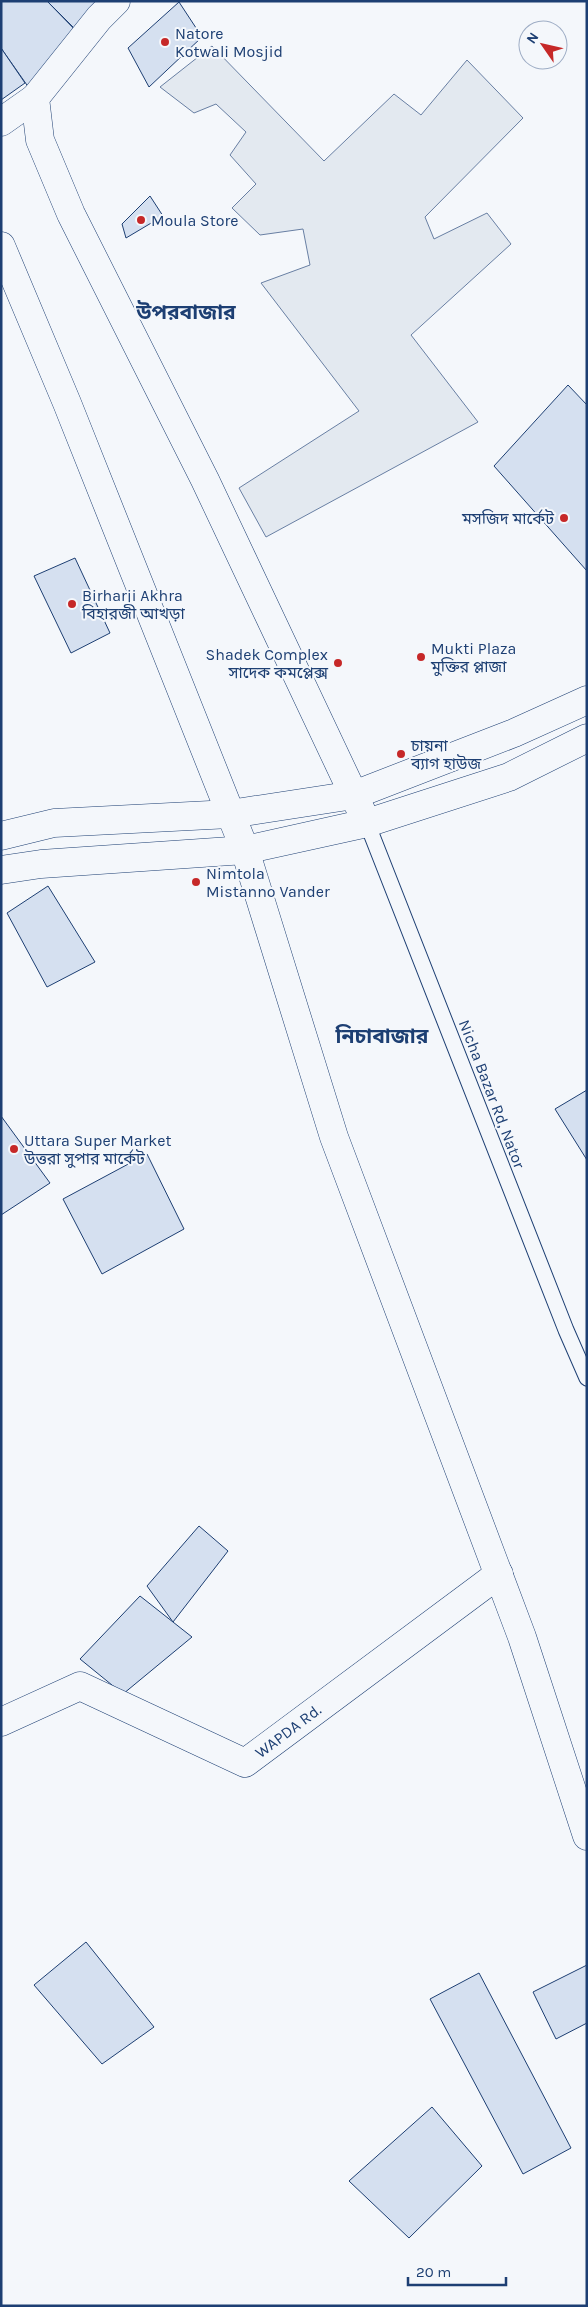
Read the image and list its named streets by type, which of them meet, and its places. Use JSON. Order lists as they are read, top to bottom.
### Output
{
  "streets": {
    "main road": ["WAPDA Rd."],
    "lane": ["Nicha Bazar Rd, Nator"]
  },
  "districts": ["উপরবাজার", "নিচাবাজার"],
  "places": [
    "Natore Kotwali Mosjid",
    "Moula Store",
    "মসজিদ মার্কেট",
    "Birharji Akhra বিহারজী আখড়া",
    "Mukti Plaza মুক্তির প্লাজা",
    "Shadek Complex সাদেক কমপ্লেক্স",
    "চায়না ব্যাগ হাউজ",
    "Nimtola Mistanno Vander",
    "Uttara Super Market উত্তরা সুপার মার্কেট"
  ],
  "scale_bar": "20 m",
  "north": "top left"
}
